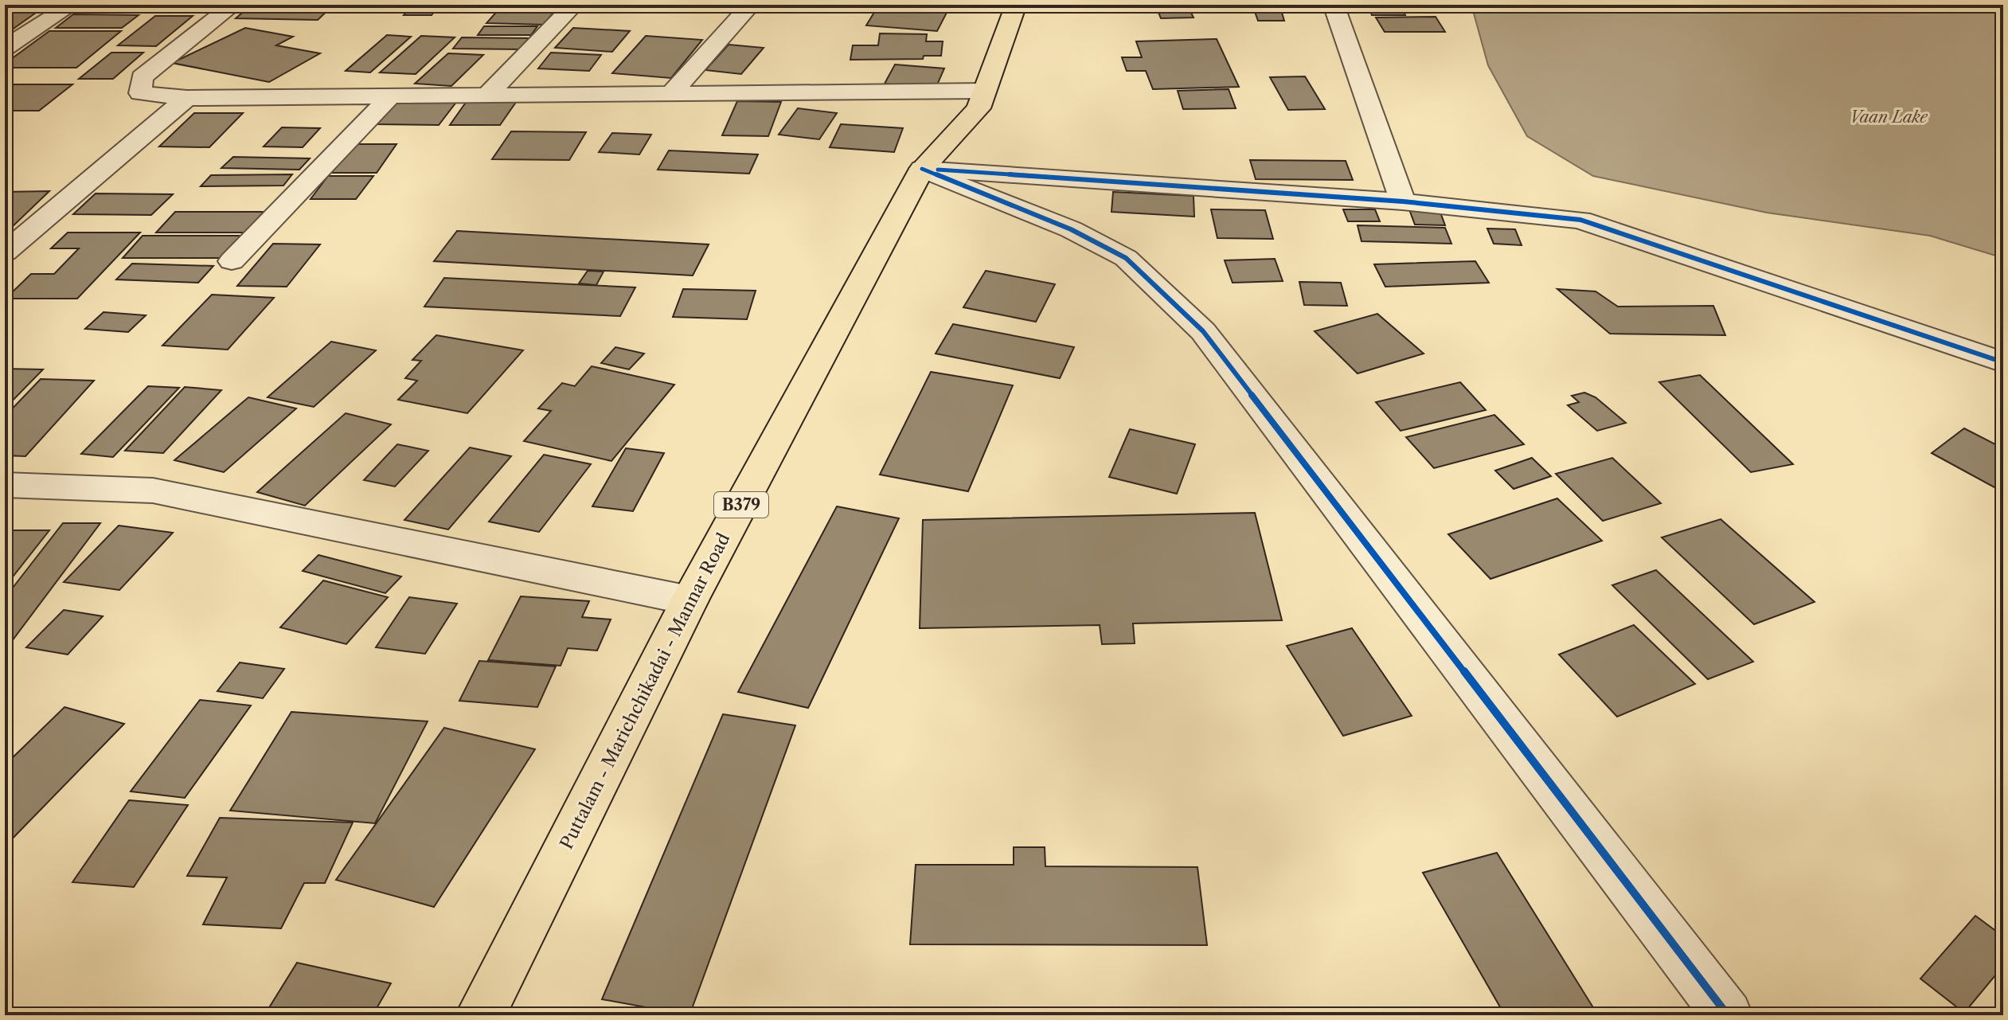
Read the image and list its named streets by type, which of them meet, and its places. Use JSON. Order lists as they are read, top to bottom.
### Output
{
  "streets": {
    "main road": ["B379", "Puttalam - Marichchikadai - Mannar Road"]
  },
  "water": ["Vaan Lake"]
}
